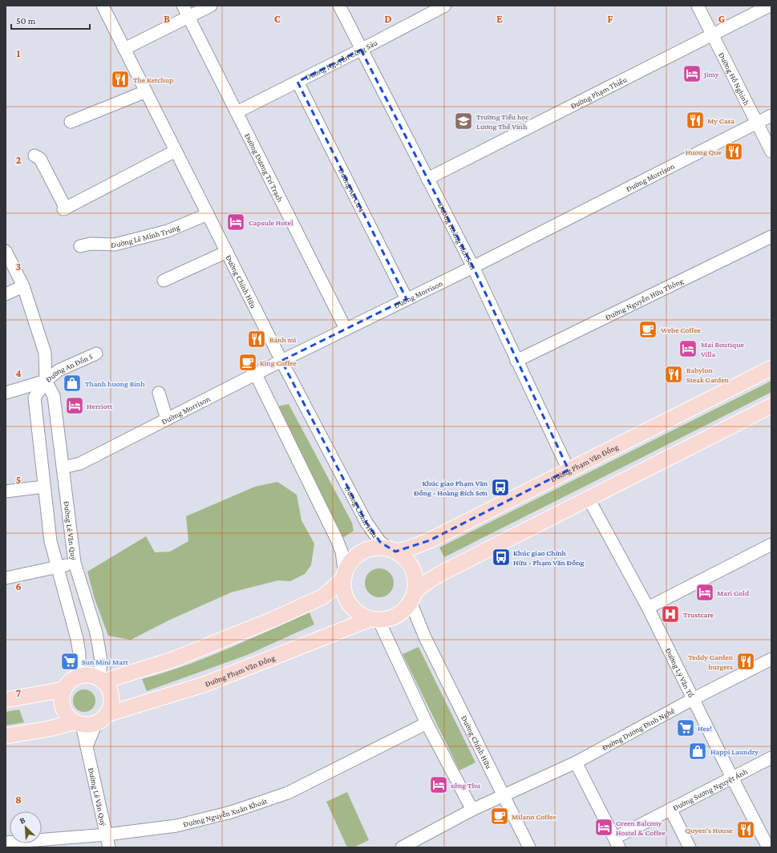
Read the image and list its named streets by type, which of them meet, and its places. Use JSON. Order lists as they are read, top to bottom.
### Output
{
  "streets": {
    "main road": ["Đường Phạm Văn Đồng"],
    "street": [
      "Đường Nguyễn Công Sáu",
      "Đường Hồ Nghinh",
      "Đường Phạm Thiều",
      "Đường Dương Trí Trạch",
      "Đường Morrison",
      "Đường An Cư 4",
      "Đường Lê Minh Trung",
      "Đường Hoàng Bích Sơn",
      "Đường Chính Hữu",
      "Đường Nguyễn Hữu Thông",
      "Đường An Đồn 5",
      "Đường Lê Văn Quý",
      "Đường Lý Văn Tố",
      "Đường Dương Đình Nghệ",
      "Đường Sương Nguyệt Ánh",
      "Đường Nguyễn Xuân Khoát"
    ]
  },
  "crossings": [
    ["Đường Nguyễn Công Sáu", "Đường Dương Trí Trạch"],
    ["Đường Nguyễn Công Sáu", "Đường An Cư 4"],
    ["Đường Nguyễn Công Sáu", "Đường Hoàng Bích Sơn"],
    ["Đường Hồ Nghinh", "Đường Phạm Thiều"],
    ["Đường Hồ Nghinh", "Đường Morrison"],
    ["Đường Phạm Thiều", "Đường Hoàng Bích Sơn"],
    ["Đường Dương Trí Trạch", "Đường Morrison"],
    ["Đường Morrison", "Đường An Cư 4"],
    ["Đường Morrison", "Đường Hoàng Bích Sơn"],
    ["Đường Morrison", "Đường Chính Hữu"],
    ["Đường Morrison", "Đường Lê Văn Quý"],
    ["Đường Lê Minh Trung", "Đường Chính Hữu"],
    ["Đường Hoàng Bích Sơn", "Đường Nguyễn Hữu Thông"],
    ["Đường Hoàng Bích Sơn", "Đường Phạm Văn Đồng"],
    ["Đường Chính Hữu", "Đường Phạm Văn Đồng"],
    ["Đường Chính Hữu", "Đường Dương Đình Nghệ"],
    ["Đường An Đồn 5", "Đường Lê Văn Quý"],
    ["Đường Phạm Văn Đồng", "Đường Lê Văn Quý"],
    ["Đường Lê Văn Quý", "Đường Nguyễn Xuân Khoát"],
    ["Đường Lý Văn Tố", "Đường Dương Đình Nghệ"],
    ["Đường Lý Văn Tố", "Đường Sương Nguyệt Ánh"]
  ],
  "places": {
    "hotel": [
      "Jimy",
      "Capsule Hotel",
      "Mai Boutique Villa",
      "Herriott",
      "Mari Gold",
      "sông Thu",
      "Green Balcony Hostel & Coffee"
    ],
    "restaurant": [
      "The Ketchup",
      "My Casa",
      "Huong Que",
      "Bánh mì",
      "Babylon Steak Garden",
      "Teddy Garden burgers",
      "Quyen's House"
    ],
    "school or university": ["Trường Tiểu học Lương Thế Vinh"],
    "cafe": ["Webe Coffee", "King Coffee", "Milano Coffee"],
    "shop": ["Thanh huong Binh", "Happi Laundry"],
    "bus stop": ["Khúc giao Phạm Văn Đồng - Hoàng Bích Sơn", "Khúc giao Chính Hữu - Phạm Văn Đồng"],
    "hospital": ["Trustcare"],
    "supermarket": ["Sun Mini Mart", "Hee!"]
  },
  "scale_bar": "50 m",
  "north": "top left",
  "grid": {
    "columns": [
      "B",
      "C",
      "D",
      "E",
      "F",
      "G"
    ],
    "rows": [
      "1",
      "2",
      "3",
      "4",
      "5",
      "6",
      "7",
      "8"
    ]
  }
}
